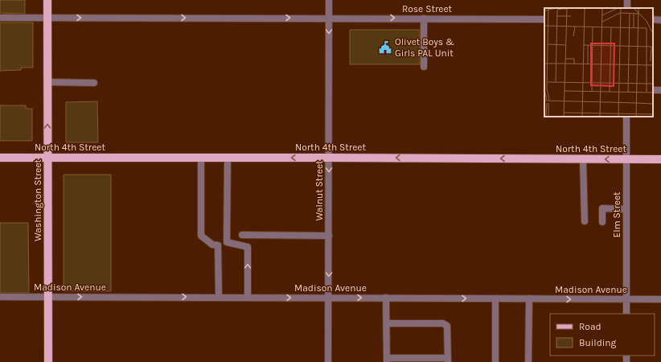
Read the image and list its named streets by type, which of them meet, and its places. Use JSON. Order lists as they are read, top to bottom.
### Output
{
  "streets": {
    "main road": ["North 4th Street", "Washington Street"],
    "street": [
      "Rose Street",
      "Walnut Street",
      "Elm Street",
      "Madison Avenue"
    ]
  },
  "crossings": [
    ["Rose Street", "Walnut Street"],
    ["Rose Street", "Washington Street"],
    ["North 4th Street", "Walnut Street"],
    ["North 4th Street", "Washington Street"],
    ["North 4th Street", "Elm Street"],
    ["Walnut Street", "Madison Avenue"],
    ["Washington Street", "Madison Avenue"],
    ["Elm Street", "Madison Avenue"]
  ],
  "one_way": [
    "Rose Street",
    "North 4th Street",
    "Walnut Street",
    "Madison Avenue"
  ],
  "places": {
    "public building": ["Olivet Boys & Girls PAL Unit"]
  },
  "legend": ["Road", "Building"]
}
